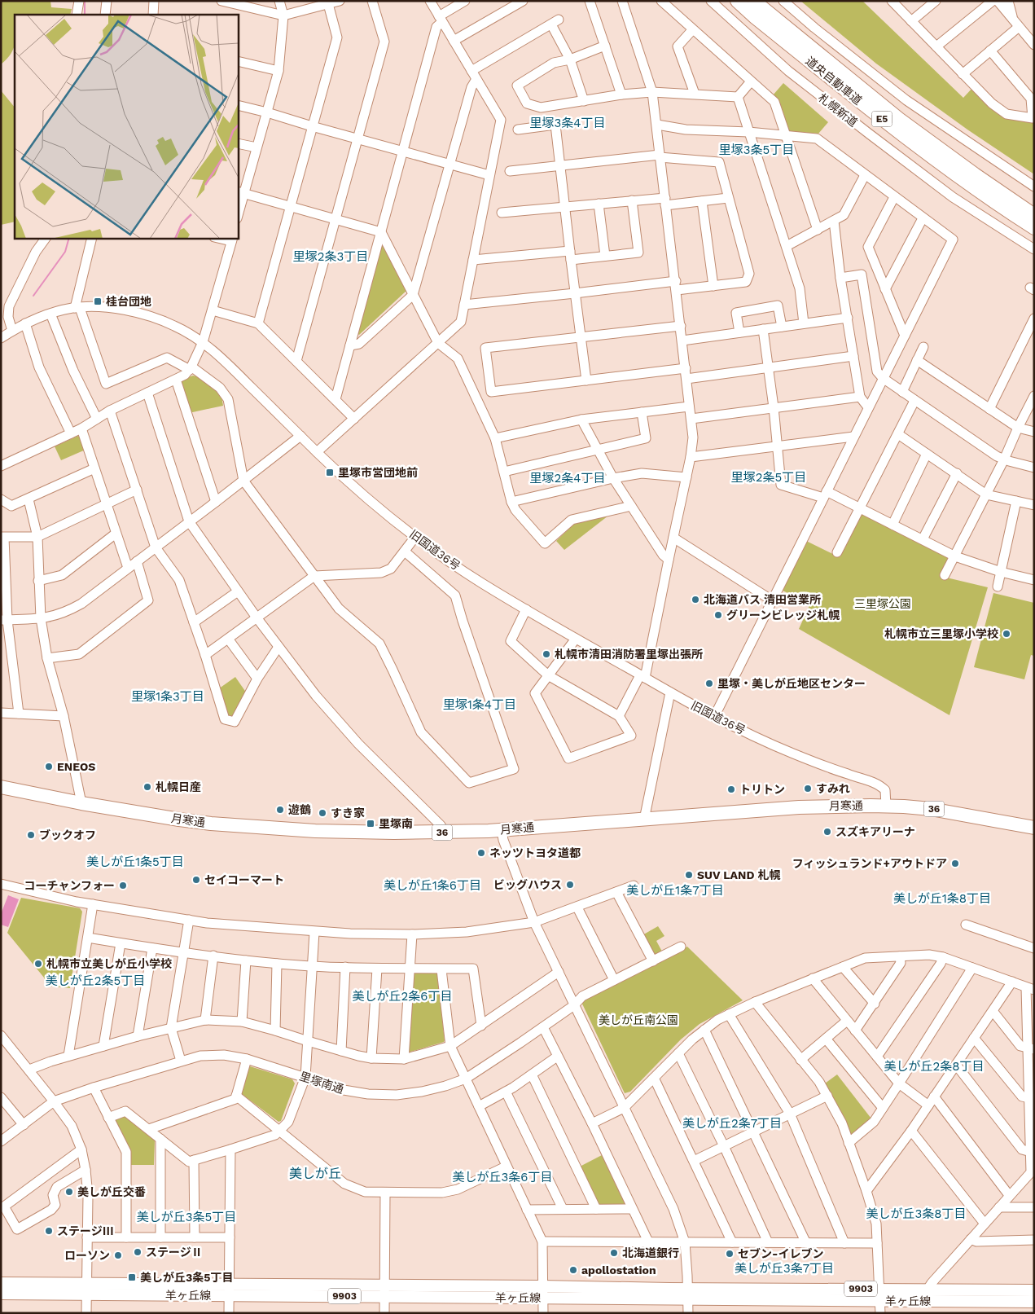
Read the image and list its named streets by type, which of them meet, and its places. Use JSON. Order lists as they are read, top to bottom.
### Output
{
  "streets": {
    "highway": [
      "道央自動車道",
      "E5",
      "月寒通",
      "36"
    ],
    "main road": ["9903", "羊ヶ丘線"],
    "street": ["札幌新道", "旧国道36号", "里塚南通"]
  },
  "crossings": [
    ["旧国道36号", "月寒通"]
  ],
  "districts": [
    "里塚3条4丁目",
    "里塚3条5丁目",
    "里塚2条3丁目",
    "里塚2条5丁目",
    "里塚2条4丁目",
    "里塚1条3丁目",
    "里塚1条4丁目",
    "美しが丘1条5丁目",
    "美しが丘1条6丁目",
    "美しが丘1条7丁目",
    "美しが丘1条8丁目",
    "美しが丘2条5丁目",
    "美しが丘2条6丁目",
    "美しが丘2条8丁目",
    "美しが丘2条7丁目",
    "美しが丘",
    "美しが丘3条6丁目",
    "美しが丘3条8丁目",
    "美しが丘3条5丁目",
    "美しが丘3条7丁目"
  ],
  "parks": ["三里塚公園", "美しが丘南公園"],
  "places": {
    "transit": [
      "桂台団地",
      "里塚市営団地前",
      "里塚南",
      "美しが丘3条5丁目"
    ],
    "other": [
      "北海道バス 清田営業所",
      "グリーンビレッジ札幌",
      "札幌市立三里塚小学校",
      "札幌市清田消防署里塚出張所",
      "里塚・美しが丘地区センター",
      "ENEOS",
      "札幌日産",
      "すみれ",
      "トリトン",
      "遊鶴",
      "すき家",
      "スズキアリーナ",
      "ブックオフ",
      "ネッツトヨタ道都",
      "フィッシュランド+アウトドア",
      "SUV LAND 札幌",
      "セイコーマート",
      "ビッグハウス",
      "コーチャンフォー",
      "札幌市立美しが丘小学校",
      "美しが丘交番",
      "ステージⅢ",
      "ステージⅡ",
      "北海道銀行",
      "セブン-イレブン",
      "ローソン",
      "apollostation"
    ]
  }
}
